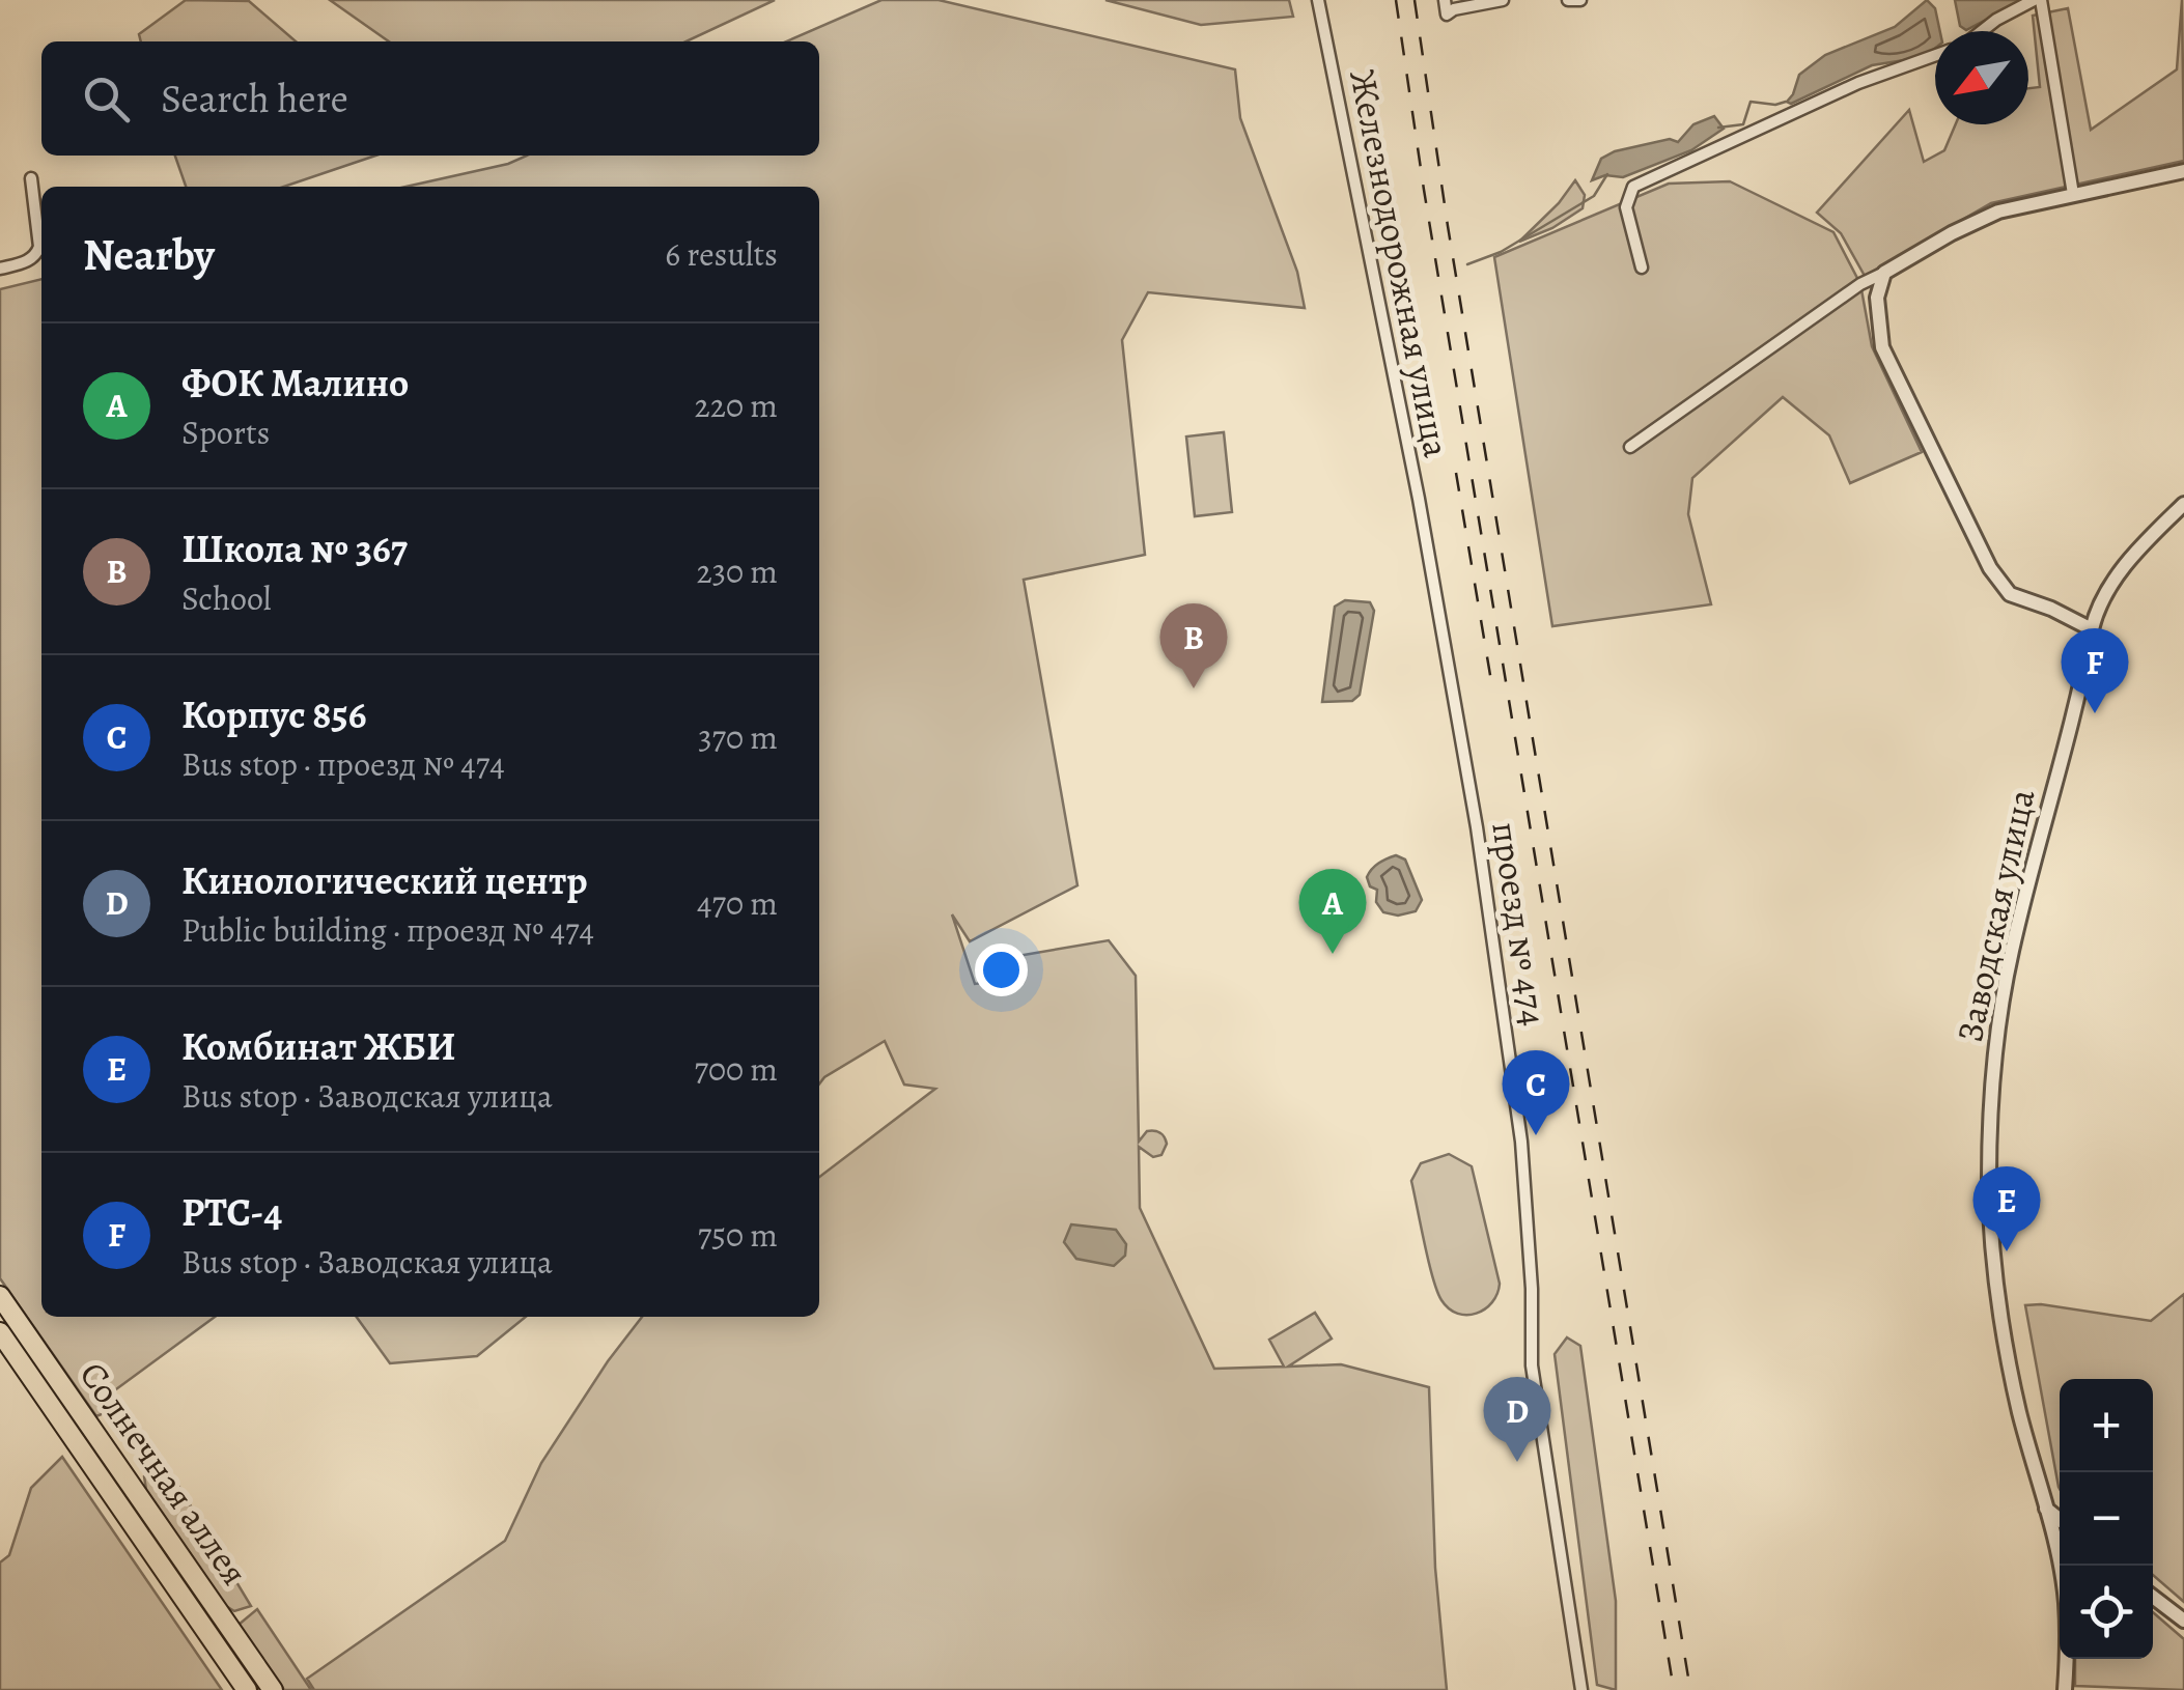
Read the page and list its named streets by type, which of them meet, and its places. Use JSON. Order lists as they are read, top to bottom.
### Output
{
  "streets": {
    "main road": ["Солнечная аллея"],
    "street": ["Железнодорожная улица", "Заводская улица", "проезд № 474"]
  },
  "crossings": [
    ["Железнодорожная улица", "проезд № 474"]
  ],
  "north": "bottom left",
  "page": {
    "search": "Search here",
    "heading": ["Nearby", "6 results"],
    "list": [
      {
        "mark": "A",
        "name": "ФОК Малино",
        "note": "Sports",
        "value": "220 m"
      },
      {
        "mark": "B",
        "name": "Школа № 367",
        "note": "School",
        "value": "230 m"
      },
      {
        "mark": "C",
        "name": "Корпус 856",
        "note": "Bus stop · проезд № 474",
        "value": "370 m"
      },
      {
        "mark": "D",
        "name": "Кинологический центр",
        "note": "Public building · проезд № 474",
        "value": "470 m"
      },
      {
        "mark": "E",
        "name": "Комбинат ЖБИ",
        "note": "Bus stop · Заводская улица",
        "value": "700 m"
      },
      {
        "mark": "F",
        "name": "РТС-4",
        "note": "Bus stop · Заводская улица",
        "value": "750 m"
      }
    ],
    "pins": [
      "B",
      "F",
      "A",
      "C",
      "E",
      "D"
    ],
    "map_buttons": ["+", "−"]
  }
}
